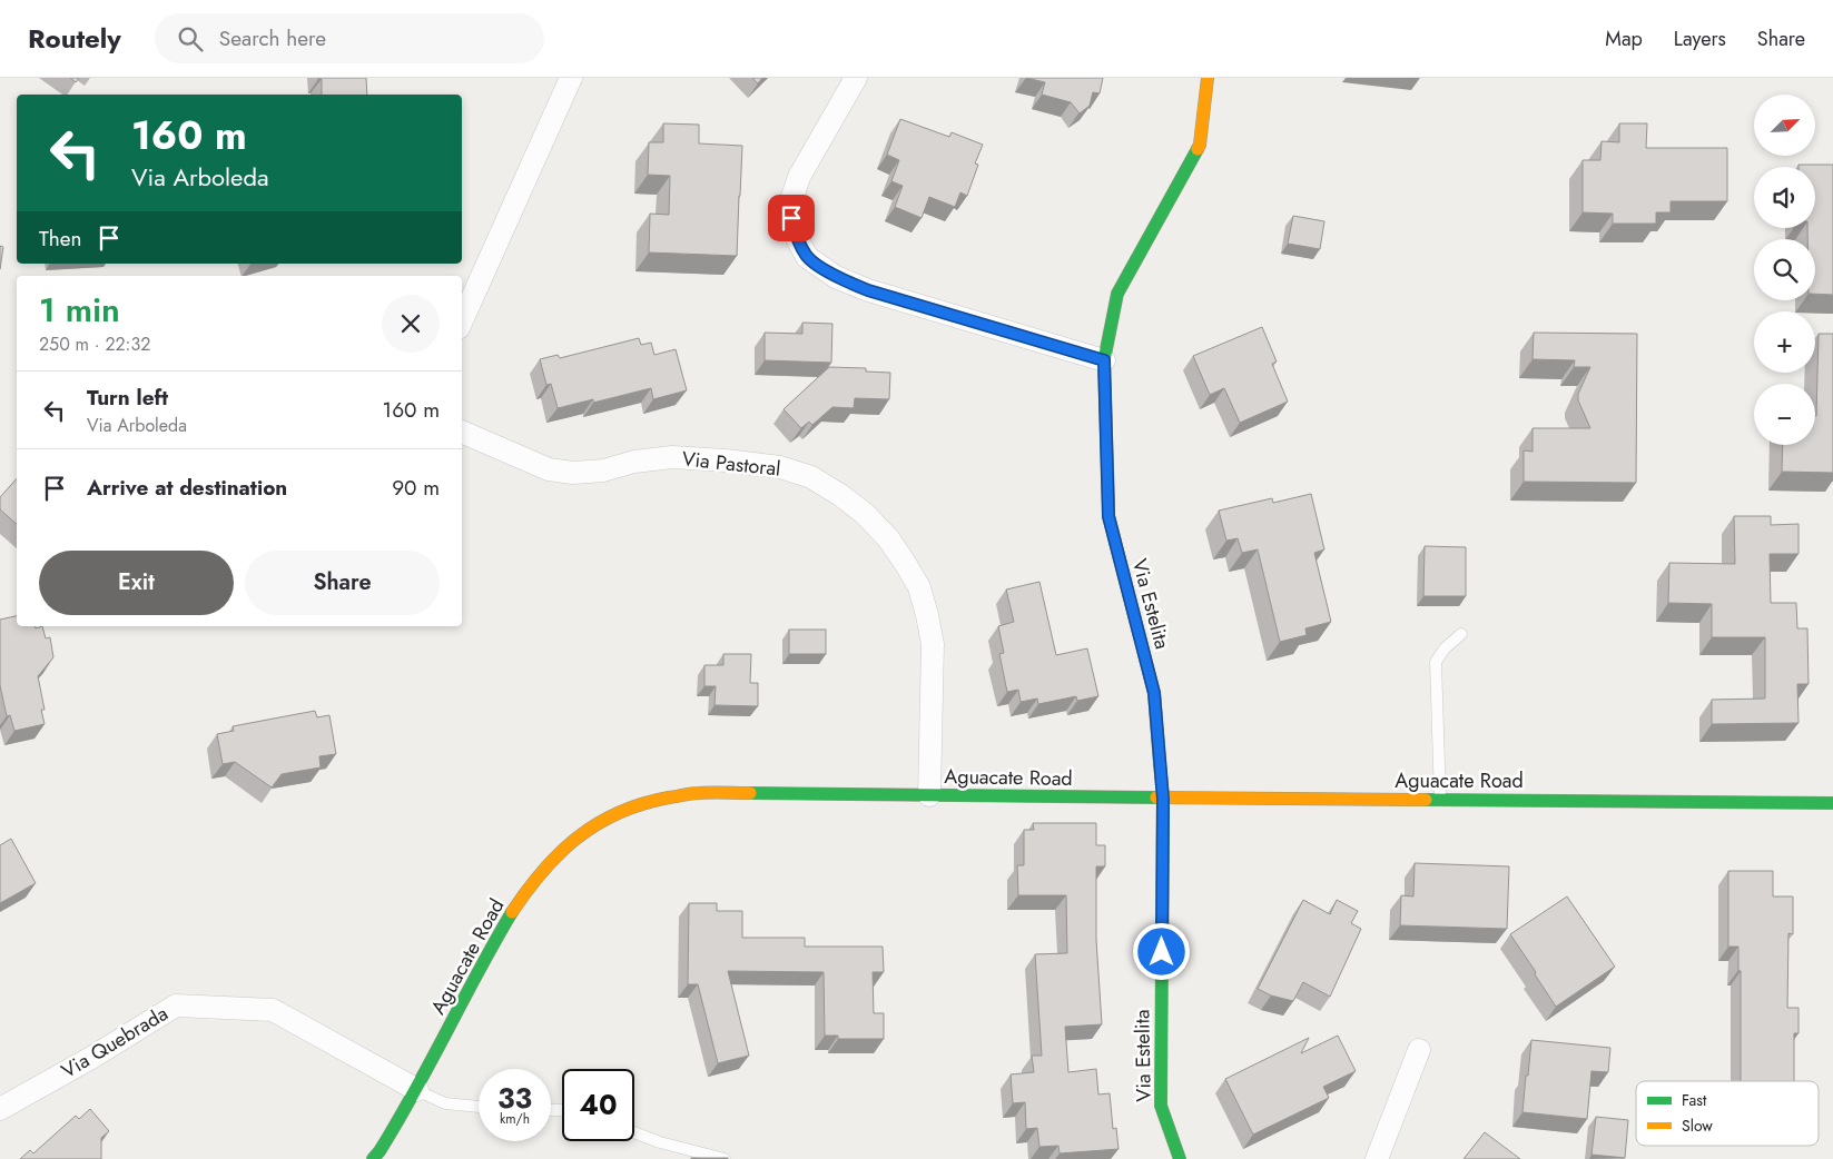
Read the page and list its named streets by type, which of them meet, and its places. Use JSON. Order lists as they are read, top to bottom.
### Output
{
  "streets": {
    "street": [
      "Via Pastoral",
      "Via Estelita",
      "Aguacate Road",
      "Via Quebrada"
    ]
  },
  "crossings": [
    ["Via Pastoral", "Aguacate Road"],
    ["Via Estelita", "Aguacate Road"],
    ["Aguacate Road", "Via Quebrada"]
  ],
  "legend": ["Fast", "Slow"],
  "north": "top right",
  "page": {
    "header": "Routely",
    "search": "Search here",
    "nav": ["Map", "Layers", "Share"],
    "map_buttons": ["+", "−"],
    "turn": ["160 m", "Via Arboleda"],
    "then": "Then",
    "heading": ["1 min", "250 m · 22:32"],
    "list": [
      {
        "name": "Turn left",
        "note": "Via Arboleda",
        "value": "160 m"
      },
      {
        "name": "Arrive at destination",
        "value": "90 m"
      }
    ],
    "buttons": ["Exit", "Share"],
    "speed": "33 km/h",
    "limit": "40"
  }
}
